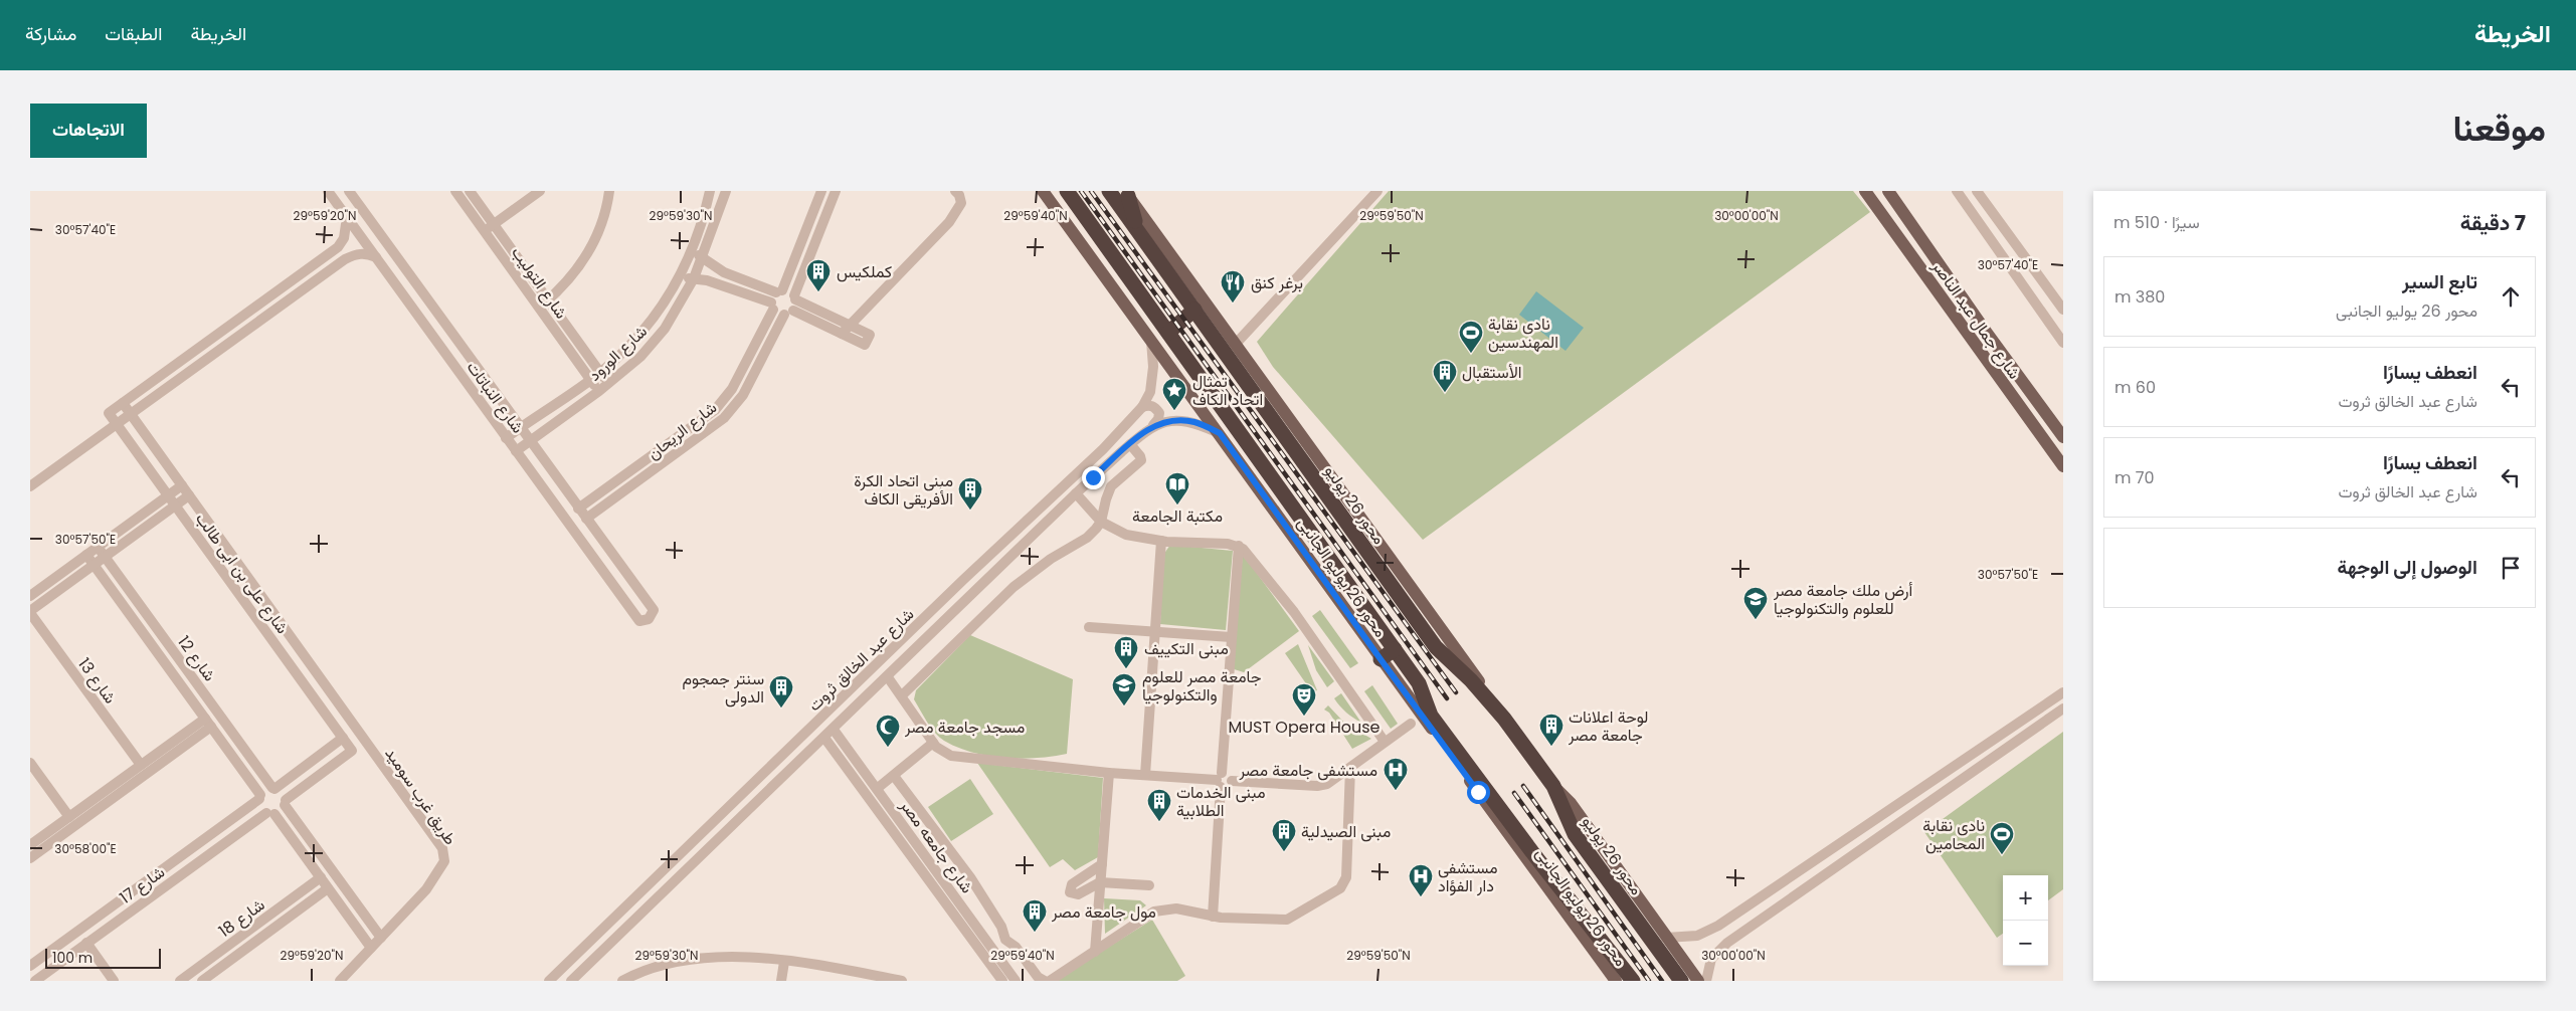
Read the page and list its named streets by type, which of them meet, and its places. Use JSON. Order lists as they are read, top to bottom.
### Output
{
  "streets": {
    "highway": ["محور 26 يوليو"],
    "main road": ["شارع جمال عبد الناصر", "محور 26 يوليو الجانبى"],
    "street": [
      "شارع التوليب",
      "شارع الورود",
      "شارع النباتات",
      "شارع الريحان",
      "شارع على بن ابى طالب",
      "شارع 12",
      "شارع عبد الخالق ثروت",
      "شارع 13",
      "طريق غرب سوميد",
      "شارع جامعه مصر",
      "شارع 17",
      "شارع 18"
    ]
  },
  "crossings": [
    ["شارع التوليب", "شارع الورود"],
    ["شارع الورود", "شارع النباتات"],
    ["شارع النباتات", "شارع الريحان"],
    ["شارع على بن ابى طالب", "شارع 12"],
    ["شارع على بن ابى طالب", "طريق غرب سوميد"],
    ["شارع على بن ابى طالب", "شارع 17"],
    ["محور 26 يوليو الجانبى", "شارع عبد الخالق ثروت"],
    ["شارع 12", "شارع 17"],
    ["شارع عبد الخالق ثروت", "شارع جامعه مصر"]
  ],
  "places": {
    "building": [
      "كملكيس",
      "الأستقبال",
      "مبنى اتحاد الكرة الأفريقى الكاف",
      "مبنى التكييف",
      "سنتر جمجوم الدولى",
      "لوحة اعلانات جامعة مصر",
      "مبنى الخدمات الطلابية",
      "مبنى الصيدلية",
      "مول جامعة مصر"
    ],
    "restaurant": ["برغر كنق"],
    "sports": ["نادى نقابة المهندسين", "نادى نقابة المحامين"],
    "place": ["تمثال اتحاد الكاف"],
    "library": ["مكتبة الجامعة"],
    "school or university": ["أرض ملك جامعة مصر للعلوم والتكنولوجيا", "جامعة مصر للعلوم والتكنولوجيا"],
    "theatre": ["MUST Opera House"],
    "mosque": ["مسجد جامعة مصر"],
    "hospital": ["مستشفى جامعة مصر", "مستشفى دار الفؤاد"]
  },
  "scale_bar": "100 m",
  "page": {
    "header": "الخريطة",
    "nav": ["الخريطة", "الطبقات", "مشاركة"],
    "title": "موقعنا",
    "buttons": "الاتجاهات",
    "heading": ["7 دقيقة", "سيرًا · 510 m"],
    "list": [
      ["تابع السير", "محور 26 يوليو الجانبى", "380 m"],
      ["انعطف يسارًا", "شارع عبد الخالق ثروت", "60 m"],
      ["انعطف يسارًا", "شارع عبد الخالق ثروت", "70 m"],
      "الوصول إلى الوجهة"
    ],
    "map_buttons": ["+", "−"],
    "scale": "100 m"
  },
  "coordinates": [
    "29°59'20\"N",
    "29°59'30\"N",
    "29°59'40\"N",
    "29°59'50\"N",
    "30°00'00\"N",
    "30°57'40\"E",
    "30°57'50\"E",
    "30°58'00\"E"
  ]
}
